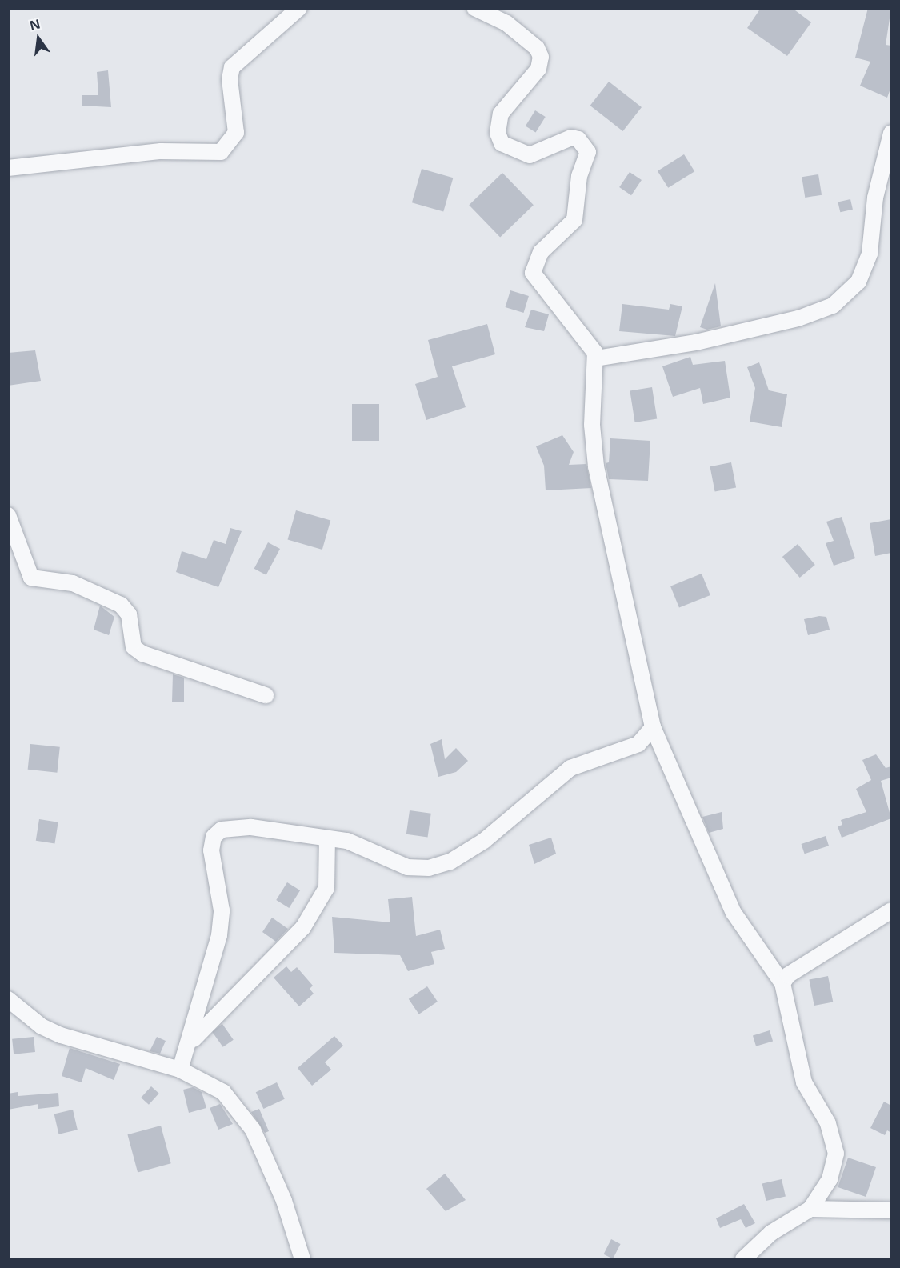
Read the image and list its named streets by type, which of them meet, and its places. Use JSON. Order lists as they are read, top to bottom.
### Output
{
  "north": "top"
}
